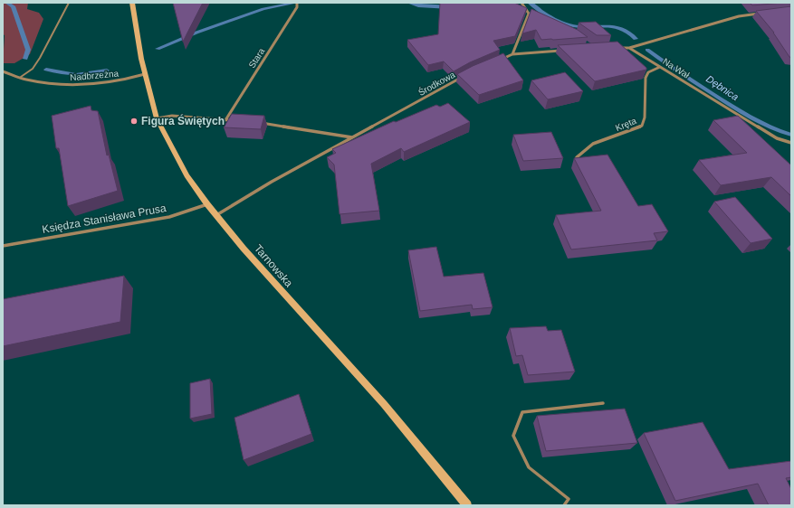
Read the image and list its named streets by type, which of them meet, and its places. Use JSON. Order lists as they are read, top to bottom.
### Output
{
  "streets": {
    "main road": ["Tarnowska"],
    "street": [
      "Stara",
      "Na Wał",
      "Nadbrzeżna",
      "Środkowa",
      "Kręta",
      "Księdza Stanisława Prusa"
    ]
  },
  "crossings": [
    ["Na Wał", "Kręta"],
    ["Nadbrzeżna", "Tarnowska"],
    ["Środkowa", "Tarnowska"],
    ["Księdza Stanisława Prusa", "Tarnowska"]
  ],
  "water": ["Dębnica"],
  "places": ["Figura Świętych"]
}
